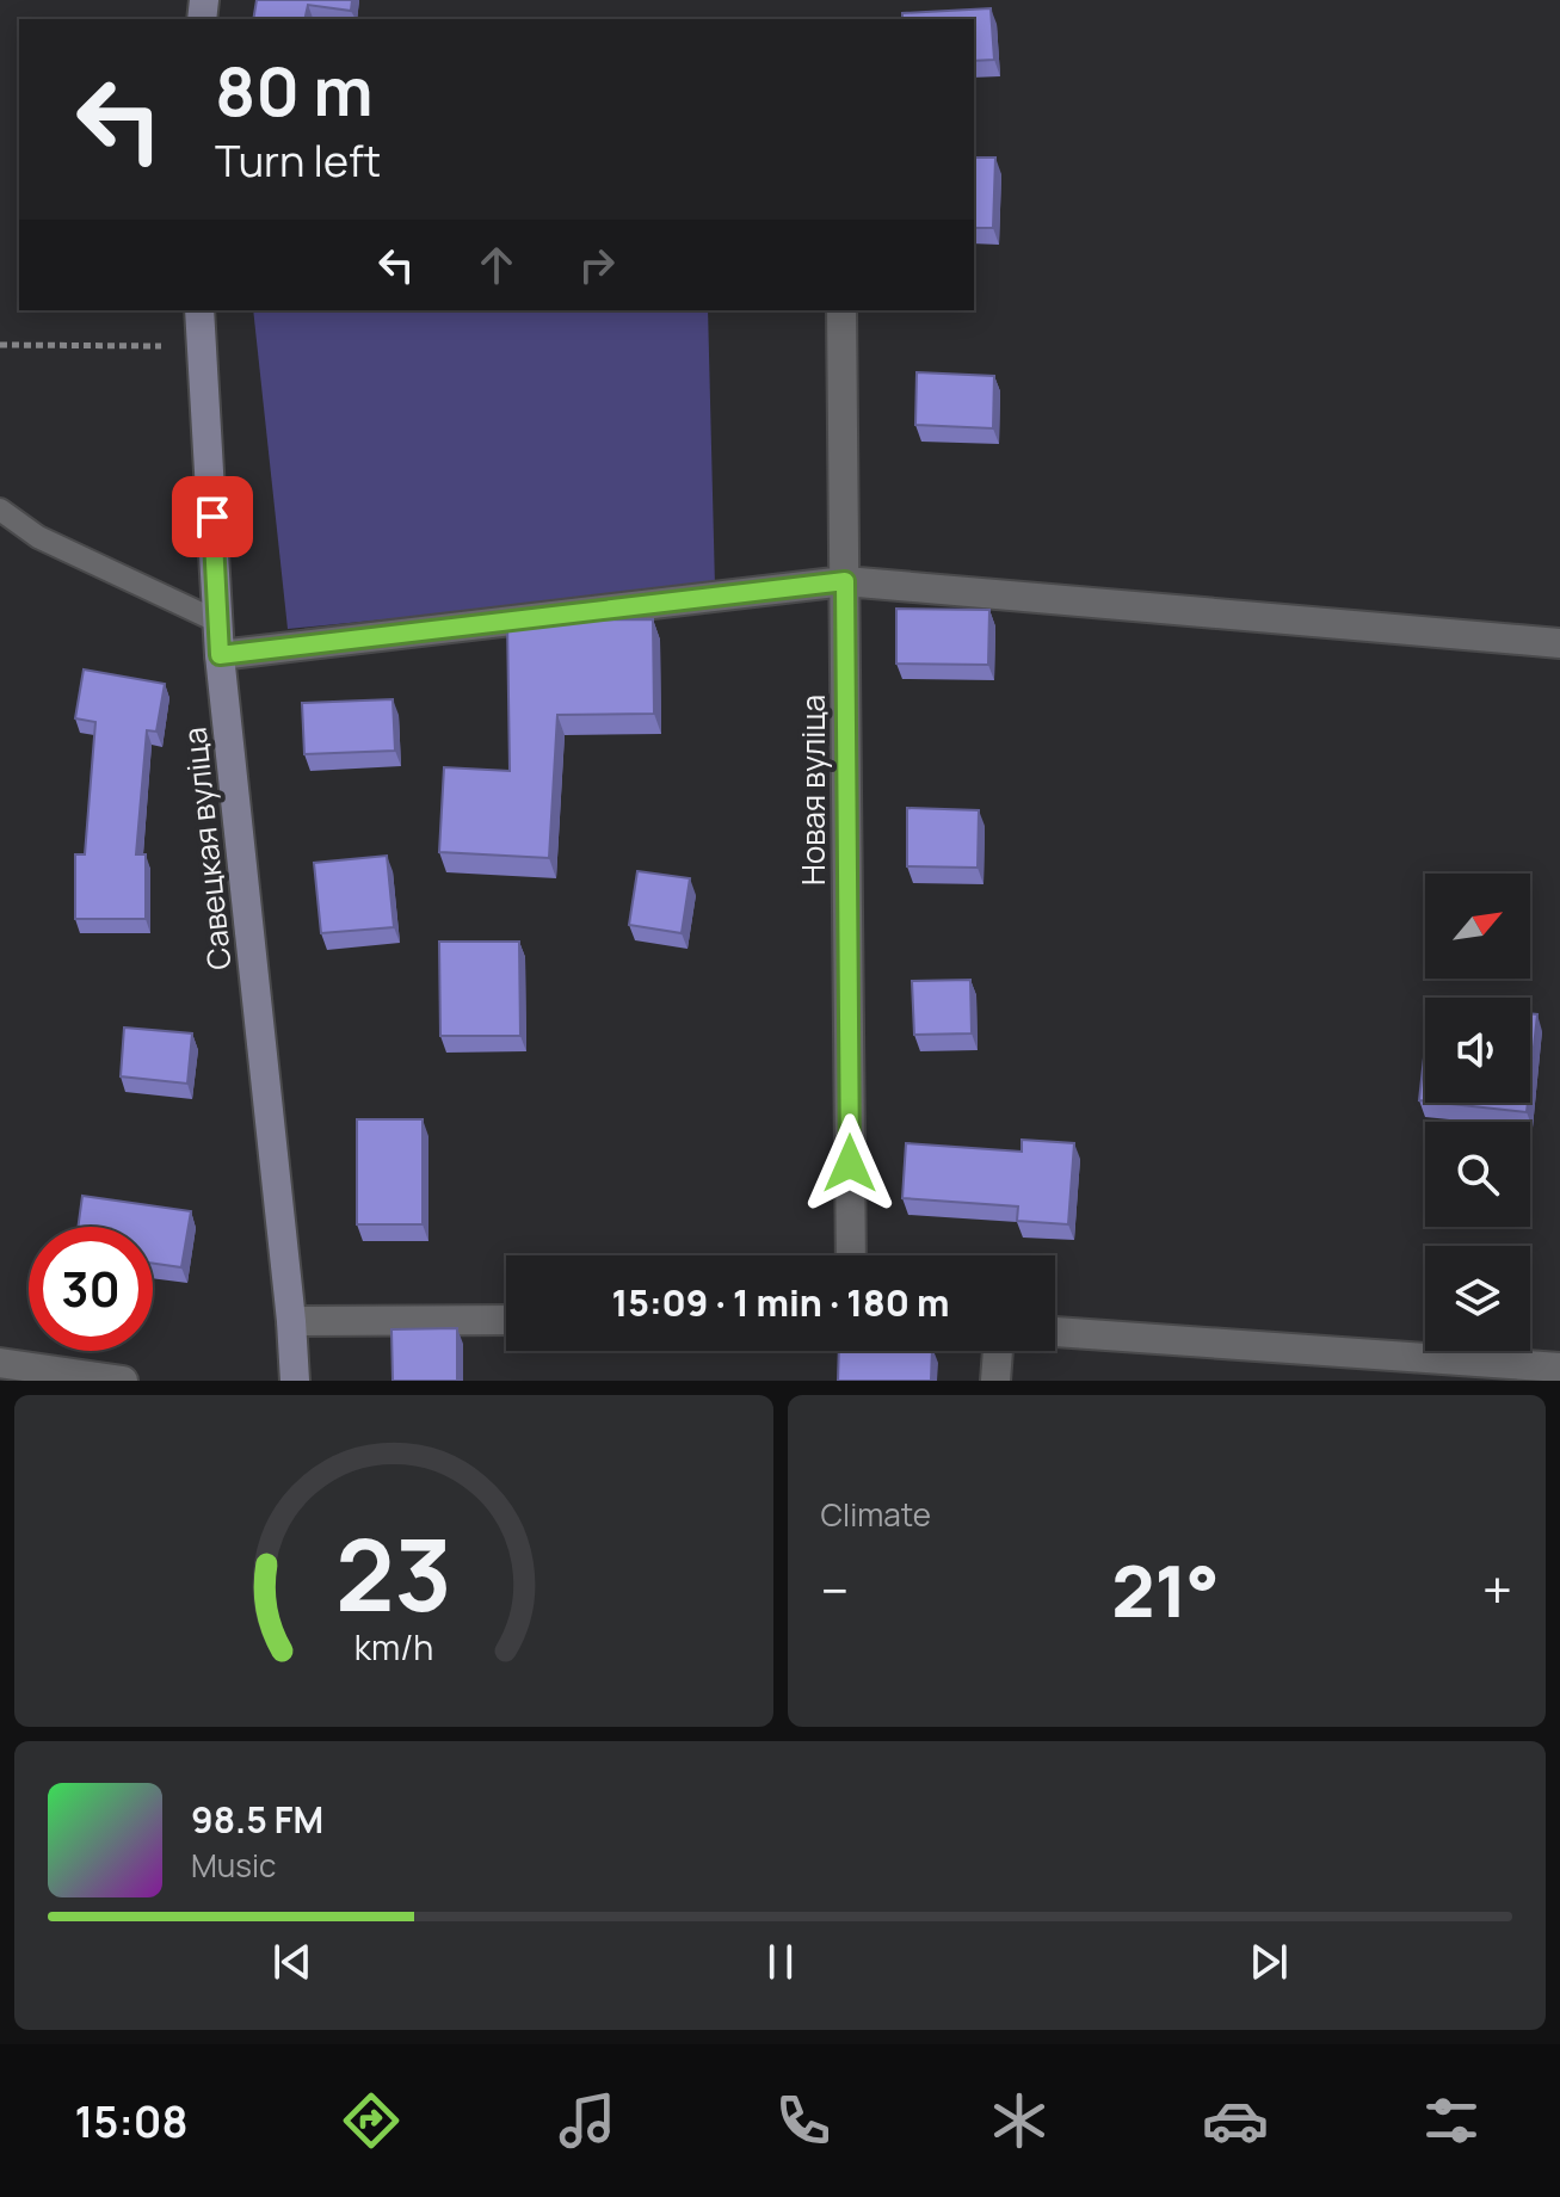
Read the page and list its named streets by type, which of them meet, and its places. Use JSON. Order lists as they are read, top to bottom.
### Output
{
  "streets": {
    "main road": ["Савецкая вуліца"],
    "street": ["Новая вуліца"]
  },
  "north": "top right",
  "page": {
    "turn": ["80 m", "Turn left"],
    "limit": "30",
    "trip": "15:09 · 1 min · 180 m",
    "tile": "Climate",
    "heat": ["−", "21°", "+"],
    "song": ["98.5 FM", "Music"],
    "tabs": "15:08",
    "gauge": ["23", "km/h"]
  }
}
